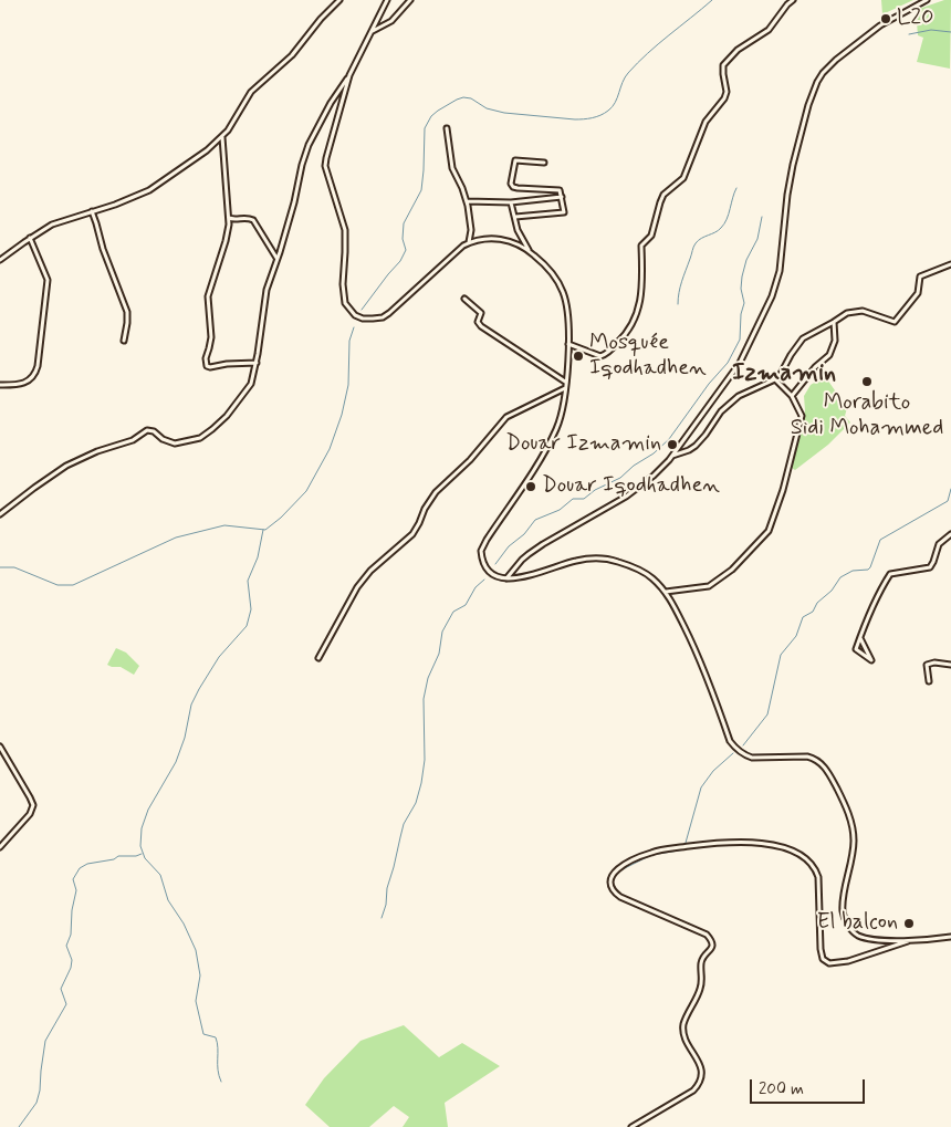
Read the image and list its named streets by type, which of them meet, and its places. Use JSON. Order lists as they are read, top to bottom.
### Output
{
  "districts": ["Izmamin"],
  "places": [
    "L20",
    "Mosquée Iqodhadhen",
    "Morabito Sidi Mohammed",
    "Douar Izmamin",
    "Douar Iqodhadhen",
    "El balcon"
  ],
  "scale_bar": "200 m"
}
